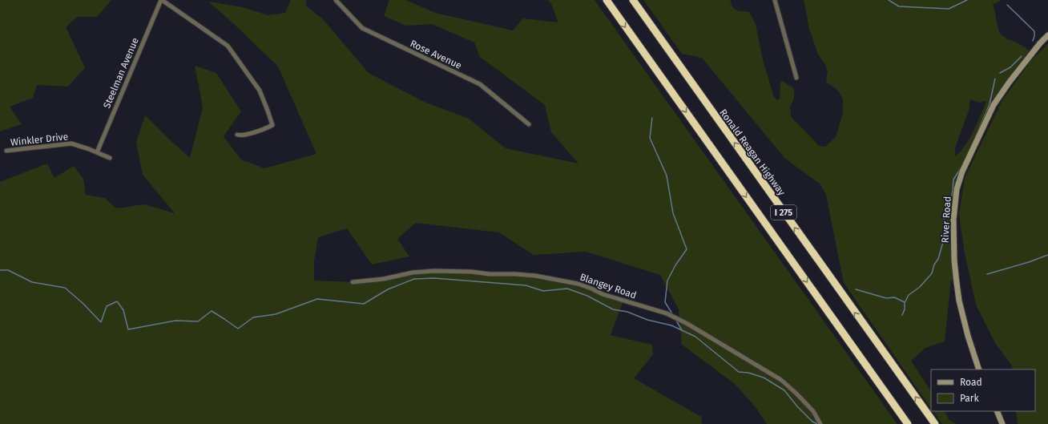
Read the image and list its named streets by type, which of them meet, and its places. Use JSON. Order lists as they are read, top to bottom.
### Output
{
  "streets": {
    "highway": ["Ronald Reagan Highway", "I 275"],
    "street": [
      "Rose Avenue",
      "Steelman Avenue",
      "Winkler Drive",
      "River Road",
      "Blangey Road"
    ]
  },
  "crossings": [
    ["Steelman Avenue", "Winkler Drive"]
  ],
  "legend": ["Road", "Park"]
}
